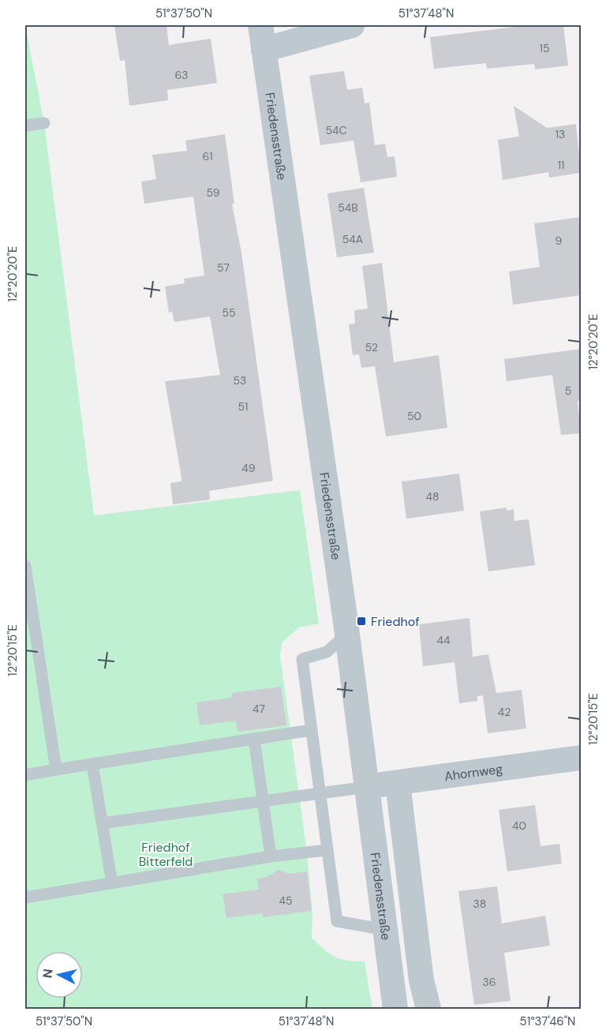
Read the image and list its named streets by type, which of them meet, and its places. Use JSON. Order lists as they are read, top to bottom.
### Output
{
  "streets": {
    "street": ["Friedensstraße", "Ahornweg"]
  },
  "crossings": [
    ["Friedensstraße", "Ahornweg"]
  ],
  "parks": ["Friedhof Bitterfeld"],
  "places": {
    "transit": ["Friedhof"]
  },
  "house_numbers": [
    "15",
    "63",
    "54C",
    "13",
    "61",
    "11",
    "59",
    "54B",
    "54A",
    "9",
    "57",
    "55",
    "52",
    "53",
    "5",
    "51",
    "50",
    "49",
    "48",
    "44",
    "47",
    "42",
    "40",
    "45",
    "38",
    "36"
  ],
  "north": "left",
  "coordinates": [
    "51°37'50\"N",
    "51°37'48\"N",
    "12°20'20\"E",
    "12°20'15\"E",
    "51°37'46\"N"
  ]
}
